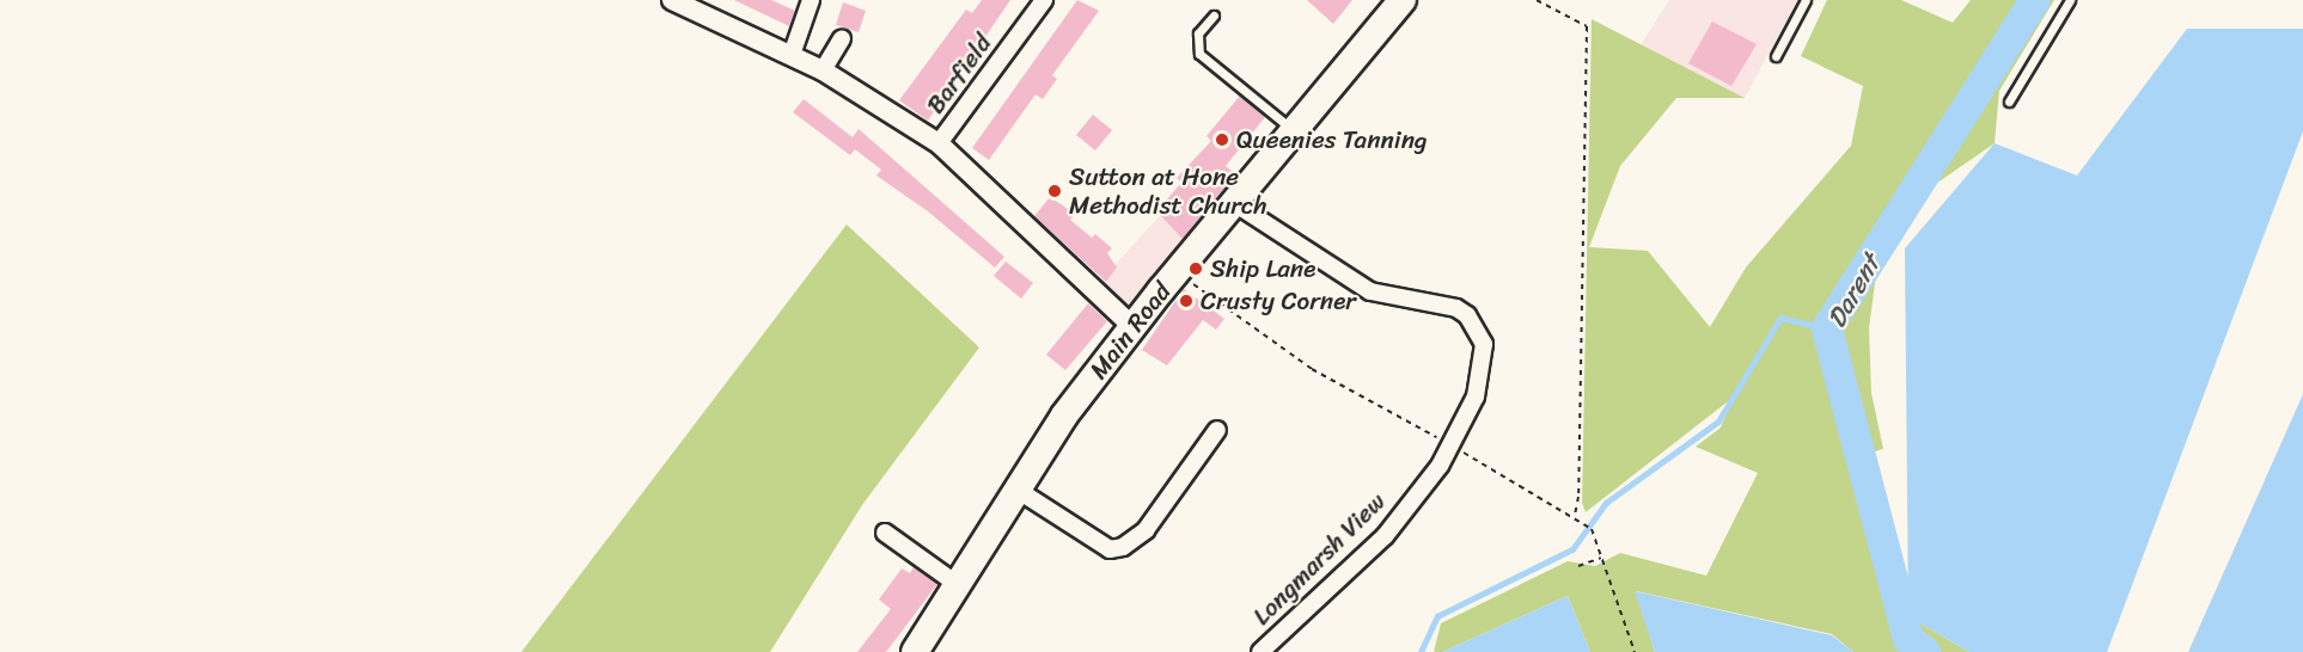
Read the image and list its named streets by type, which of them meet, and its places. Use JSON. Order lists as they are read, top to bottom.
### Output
{
  "streets": {
    "main road": ["Main Road"],
    "street": ["Barfield", "Longmarsh View"]
  },
  "crossings": [
    ["Main Road", "Longmarsh View"]
  ],
  "water": ["Darent"],
  "places": [
    "Queenies Tanning",
    "Sutton at Hone Methodist Church",
    "Ship Lane",
    "Crusty Corner"
  ]
}
